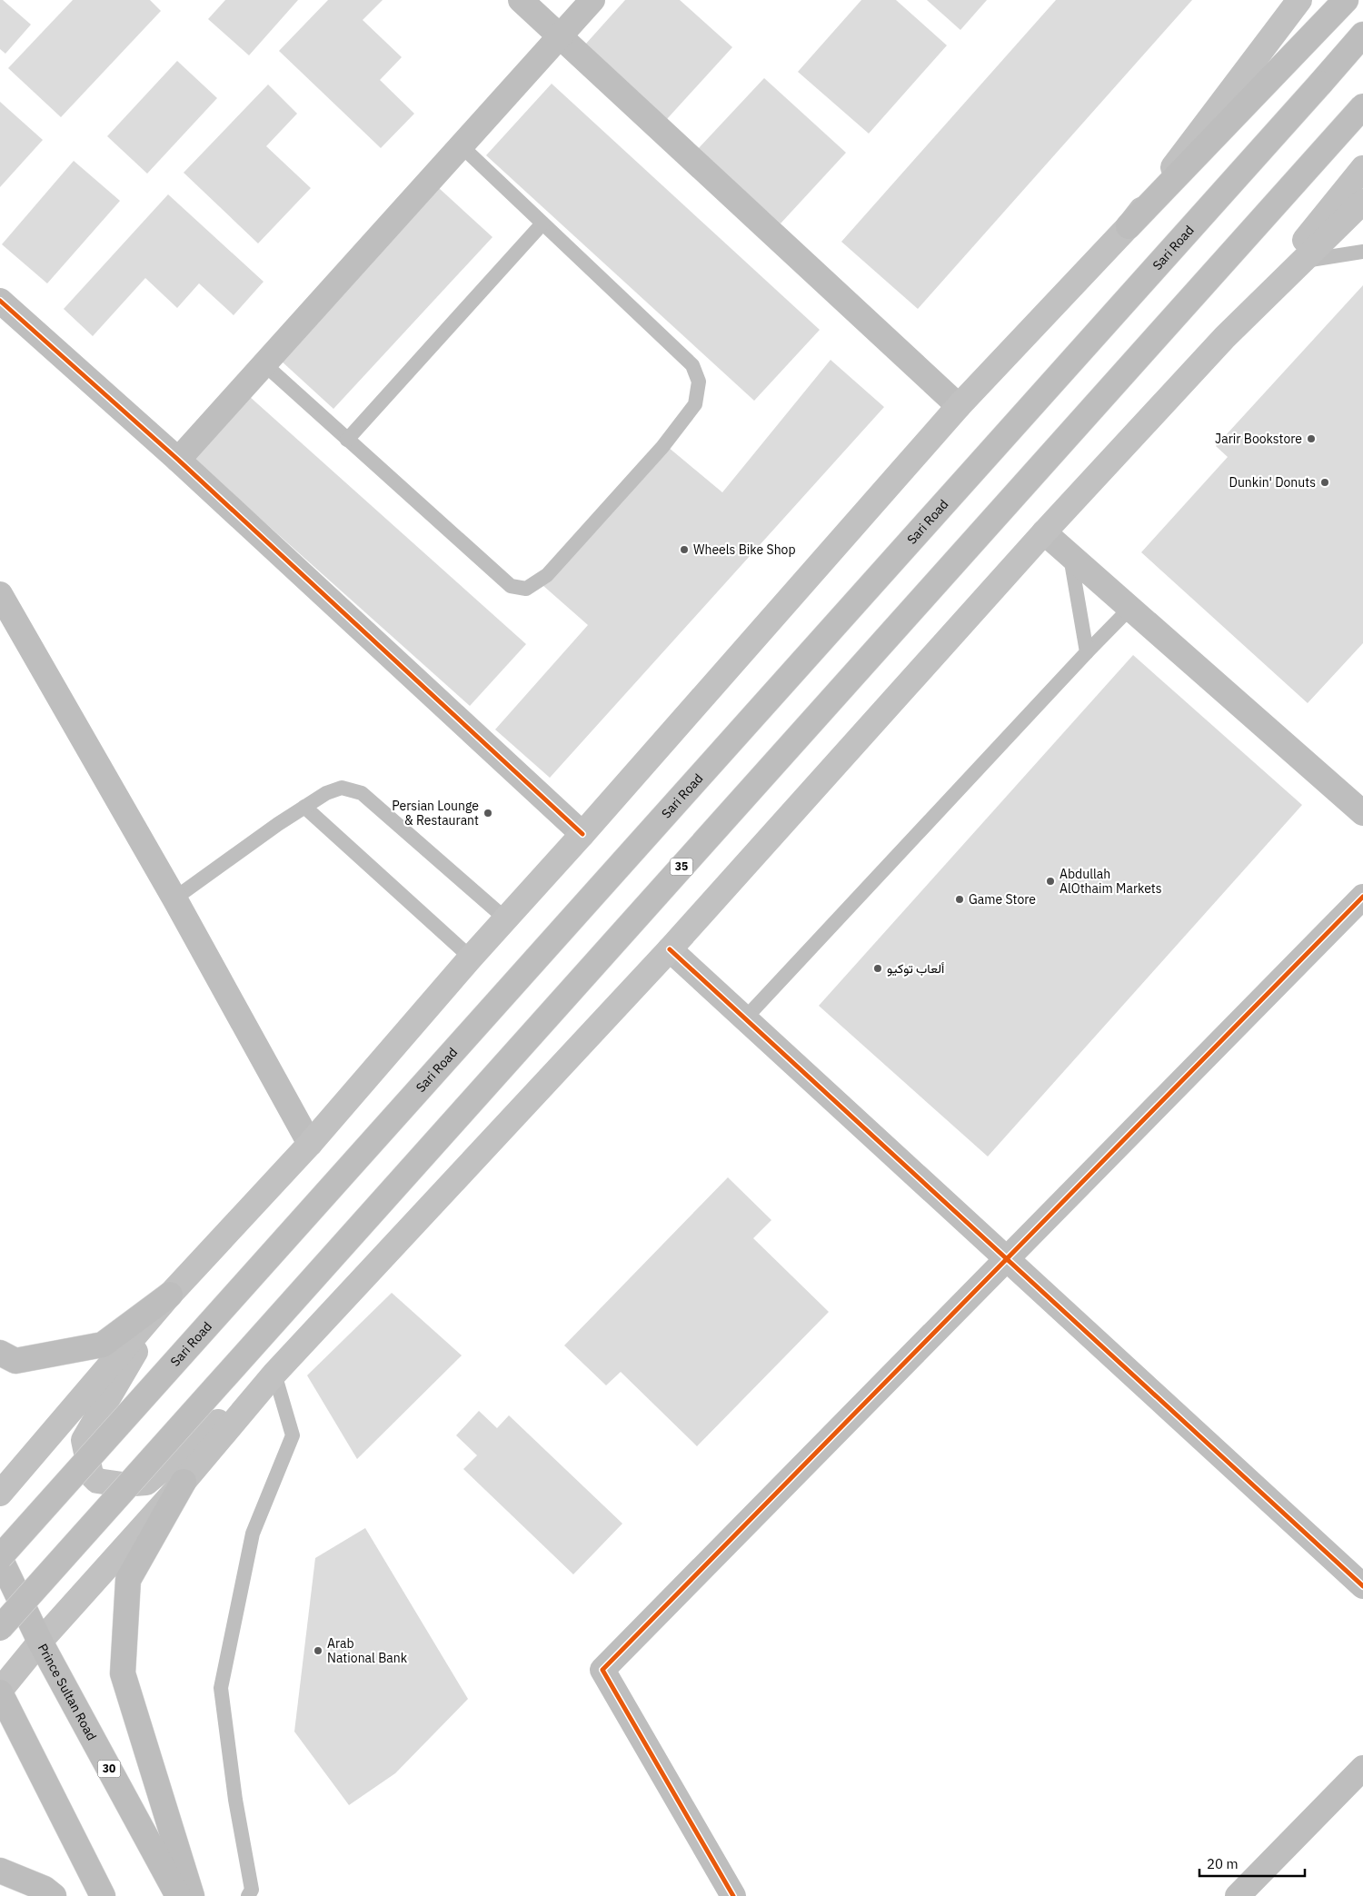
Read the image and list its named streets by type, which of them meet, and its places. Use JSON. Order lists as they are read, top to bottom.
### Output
{
  "streets": {
    "main road": [
      "Sari Road",
      "35",
      "Prince Sultan Road",
      "30"
    ]
  },
  "crossings": [
    ["Sari Road", "Prince Sultan Road"]
  ],
  "places": [
    "Jarir Bookstore",
    "Dunkin' Donuts",
    "Wheels Bike Shop",
    "Persian Lounge & Restaurant",
    "Abdullah AlOthaim Markets",
    "Game Store",
    "ألعاب توكيو",
    "Arab National Bank"
  ],
  "scale_bar": "20 m"
}
